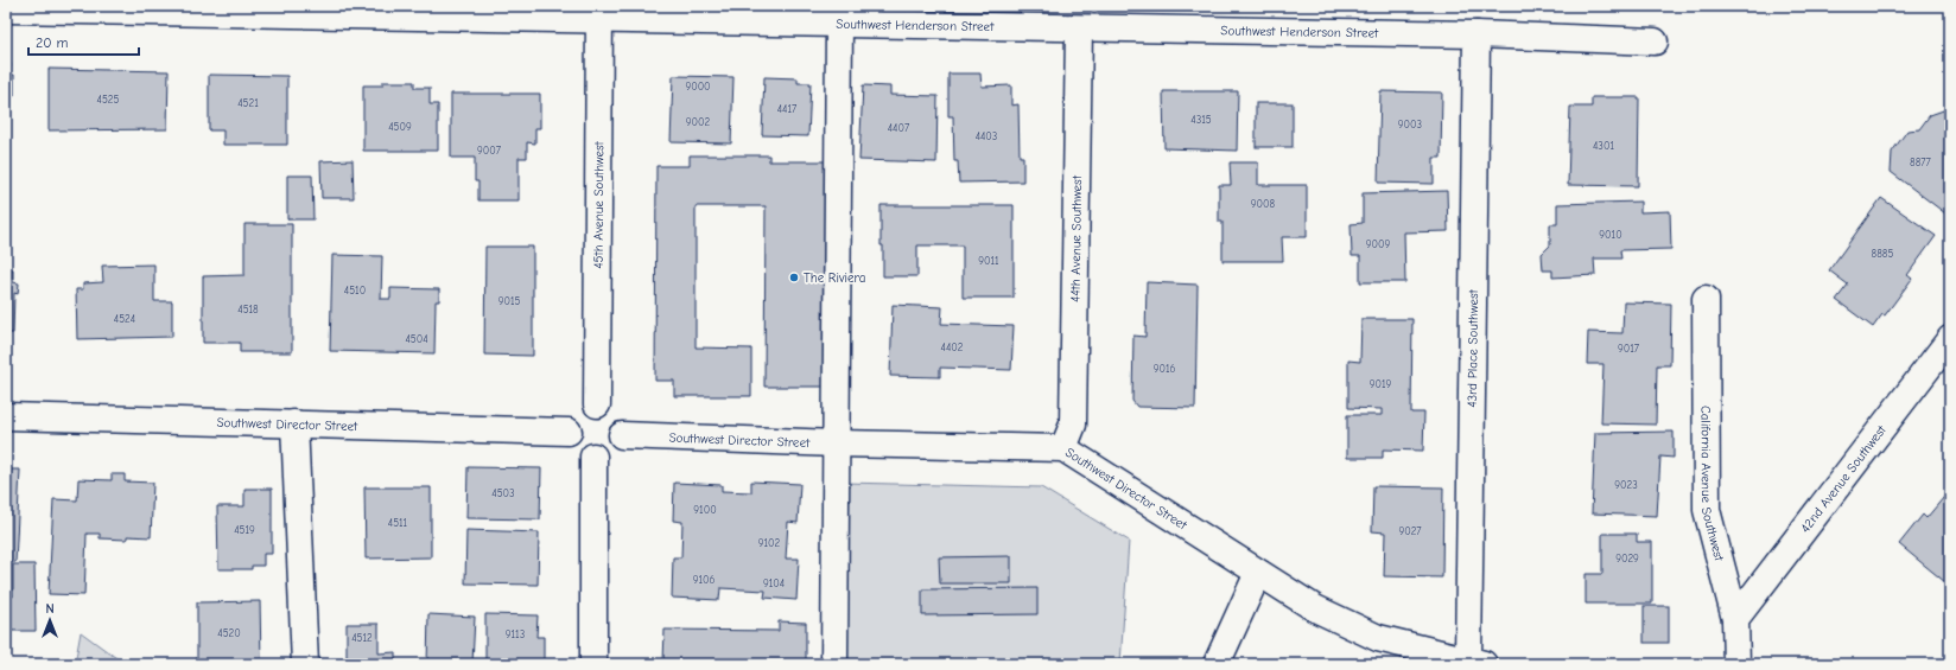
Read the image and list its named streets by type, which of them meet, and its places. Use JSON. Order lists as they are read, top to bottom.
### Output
{
  "streets": {
    "street": [
      "Southwest Henderson Street",
      "45th Avenue Southwest",
      "44th Avenue Southwest",
      "43rd Place Southwest",
      "Southwest Director Street",
      "42nd Avenue Southwest",
      "California Avenue Southwest"
    ]
  },
  "crossings": [
    ["Southwest Henderson Street", "45th Avenue Southwest"],
    ["Southwest Henderson Street", "44th Avenue Southwest"],
    ["Southwest Henderson Street", "43rd Place Southwest"],
    ["45th Avenue Southwest", "Southwest Director Street"],
    ["44th Avenue Southwest", "Southwest Director Street"],
    ["43rd Place Southwest", "Southwest Director Street"],
    ["42nd Avenue Southwest", "California Avenue Southwest"]
  ],
  "places": ["The Riviera"],
  "house_numbers": [
    "9000",
    "4525",
    "4521",
    "4417",
    "4315",
    "9002",
    "9003",
    "4509",
    "4407",
    "4403",
    "4301",
    "9007",
    "8877",
    "9008",
    "9010",
    "9009",
    "8885",
    "9011",
    "4510",
    "9015",
    "4518",
    "4524",
    "4504",
    "4402",
    "9017",
    "9016",
    "9019",
    "9023",
    "4503",
    "9100",
    "4511",
    "4519",
    "9027",
    "9102",
    "9029",
    "9106",
    "9104",
    "4520",
    "9113",
    "4512"
  ],
  "scale_bar": "20 m",
  "north": "top"
}
